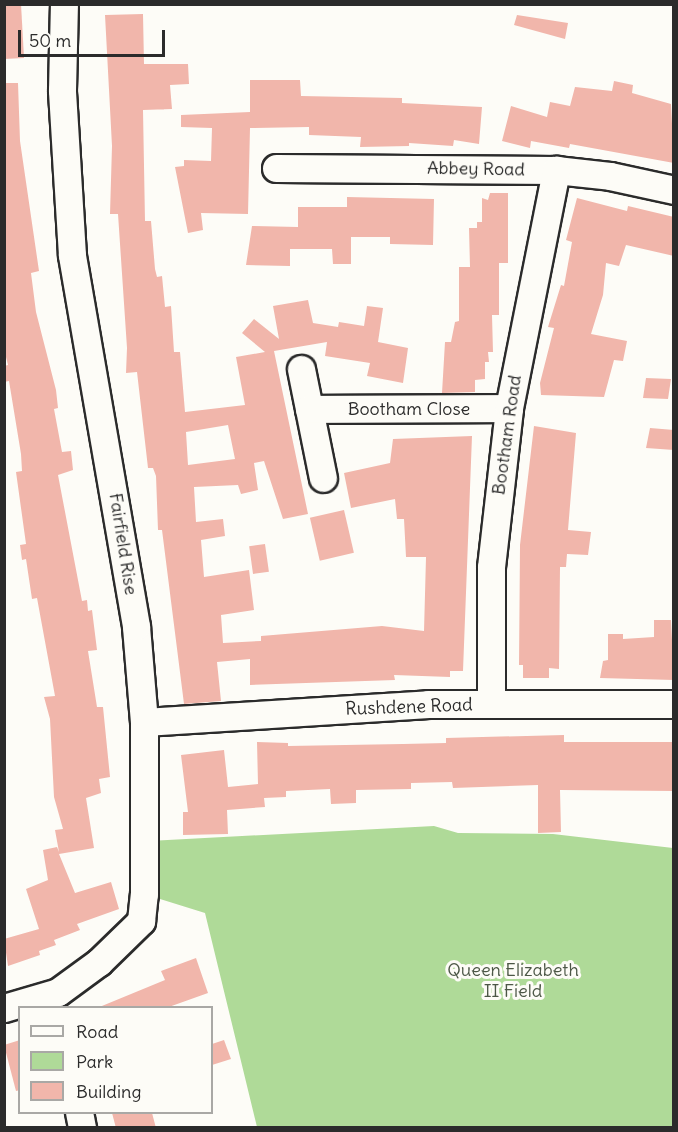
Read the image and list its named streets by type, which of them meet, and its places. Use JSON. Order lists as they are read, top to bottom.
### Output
{
  "streets": {
    "street": [
      "Abbey Road",
      "Bootham Close",
      "Bootham Road",
      "Fairfield Rise",
      "Rushdene Road"
    ]
  },
  "crossings": [
    ["Abbey Road", "Bootham Road"],
    ["Bootham Close", "Bootham Road"],
    ["Bootham Road", "Rushdene Road"],
    ["Fairfield Rise", "Rushdene Road"]
  ],
  "parks": ["Queen Elizabeth II Field"],
  "legend": ["Road", "Park", "Building"],
  "scale_bar": "50 m"
}
